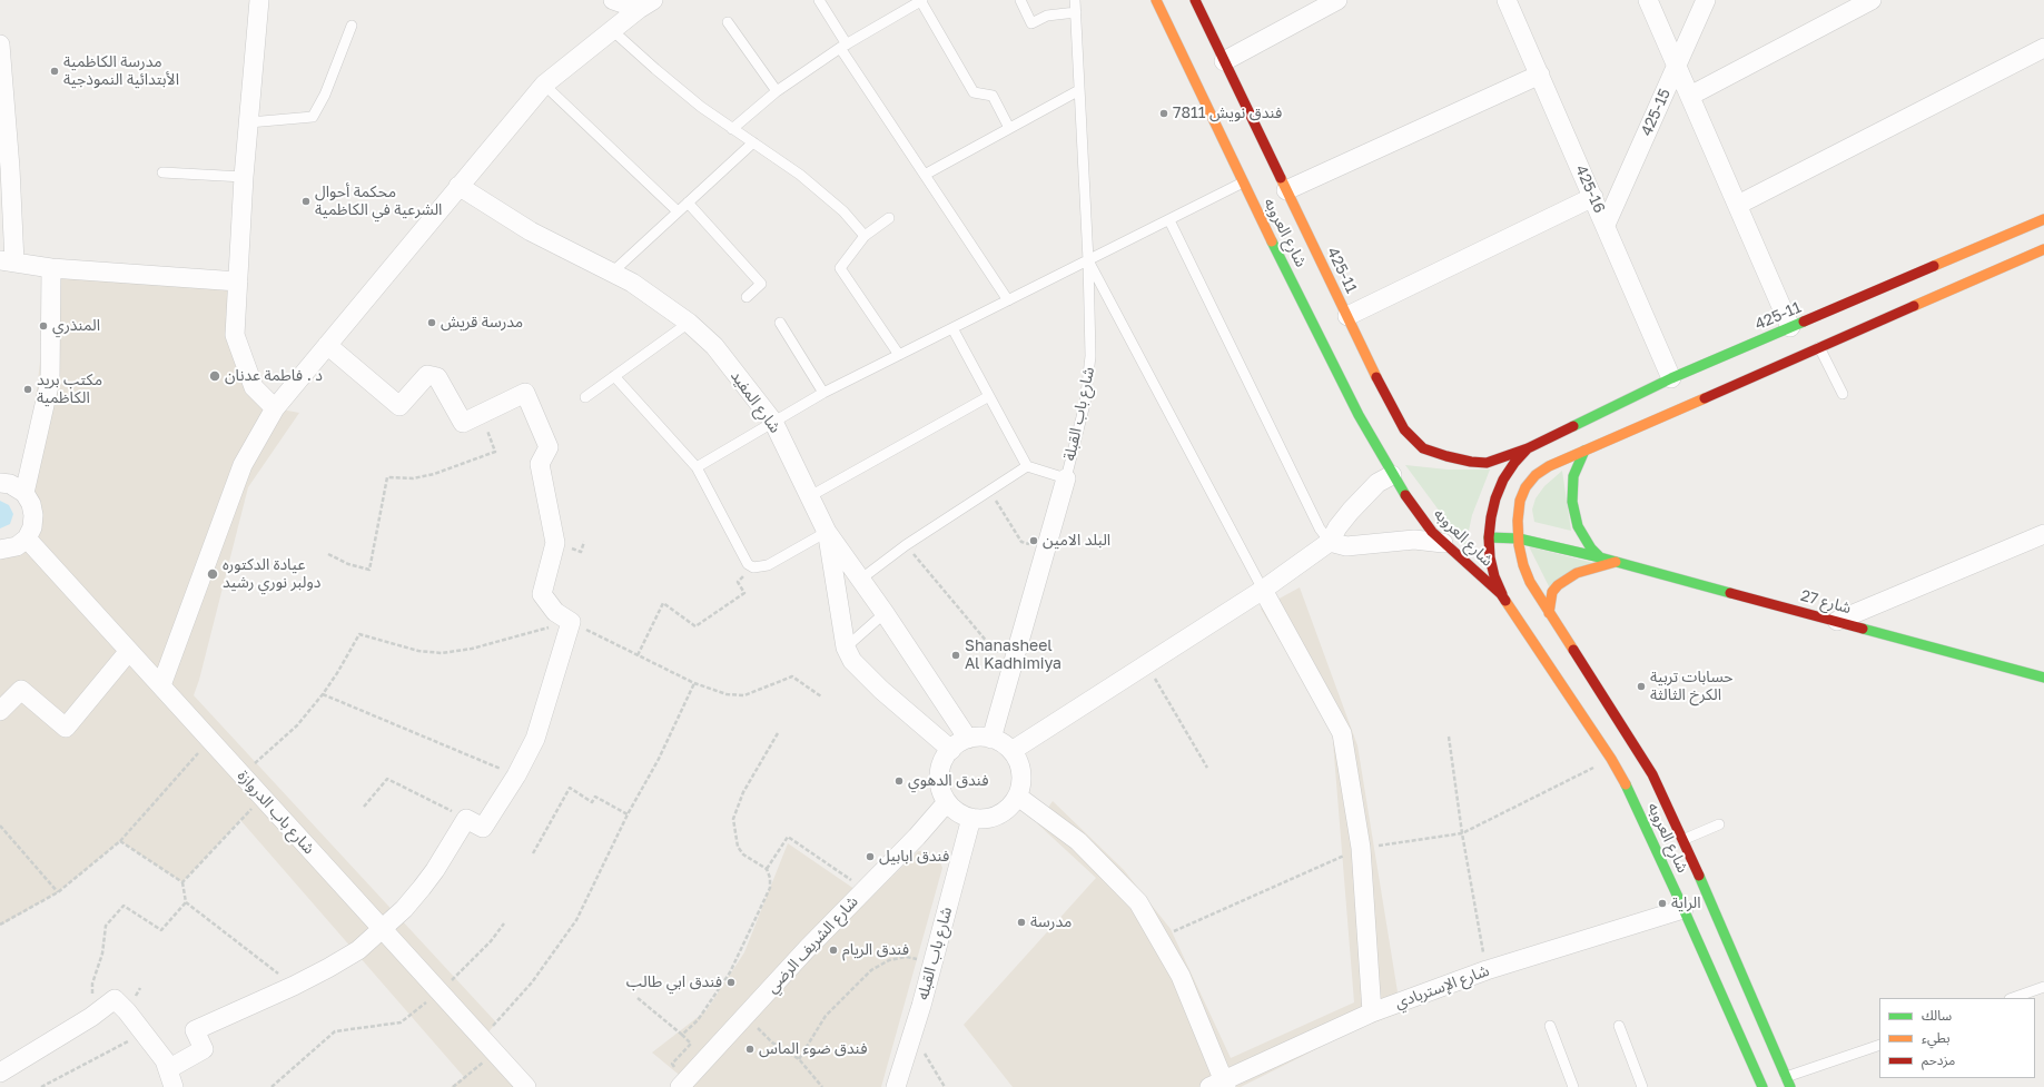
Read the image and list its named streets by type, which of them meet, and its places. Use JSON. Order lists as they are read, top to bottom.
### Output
{
  "streets": {
    "street": [
      "425-15",
      "425-16",
      "شارع العروبه",
      "425-11",
      "شارع المفيد",
      "شارع باب القبلة",
      "شارع 27",
      "شارع باب الدروازة",
      "شارع الشريف الرضي",
      "شارع باب القبله",
      "شارع الإستربادي"
    ]
  },
  "crossings": [
    ["425-15", "425-16"],
    ["425-16", "425-11"],
    ["شارع العروبه", "425-11"],
    ["شارع العروبه", "شارع 27"],
    ["شارع العروبه", "شارع الإستربادي"],
    ["425-11", "شارع 27"],
    ["شارع المفيد", "شارع باب القبلة"],
    ["شارع المفيد", "شارع الشريف الرضي"],
    ["شارع المفيد", "شارع باب القبله"],
    ["شارع باب القبلة", "شارع الشريف الرضي"],
    ["شارع باب القبلة", "شارع باب القبله"],
    ["شارع الشريف الرضي", "شارع باب القبله"]
  ],
  "places": [
    "مدرسة الكاظمية الأبتدائية النموذجية",
    "فندق نويش 7811",
    "محكمة أحوال الشرعية في الكاظمية",
    "مدرسة قريش",
    "المنذري",
    "د . فاطمة عدنان",
    "مكتب بريد الكاظمية",
    "البلد الامين",
    "عيادة الدكتوره دولبر نوري رشيد",
    "Shanasheel Al Kadhimiya",
    "حسابات تربية الكرخ الثالثة",
    "فندق الدهوي",
    "فندق ابابيل",
    "الراية",
    "مدرسة",
    "فندق الريام",
    "فندق ابي طالب",
    "فندق ضوء الماس"
  ],
  "legend": ["سالك", "بطيء", "مزدحم"]
}
